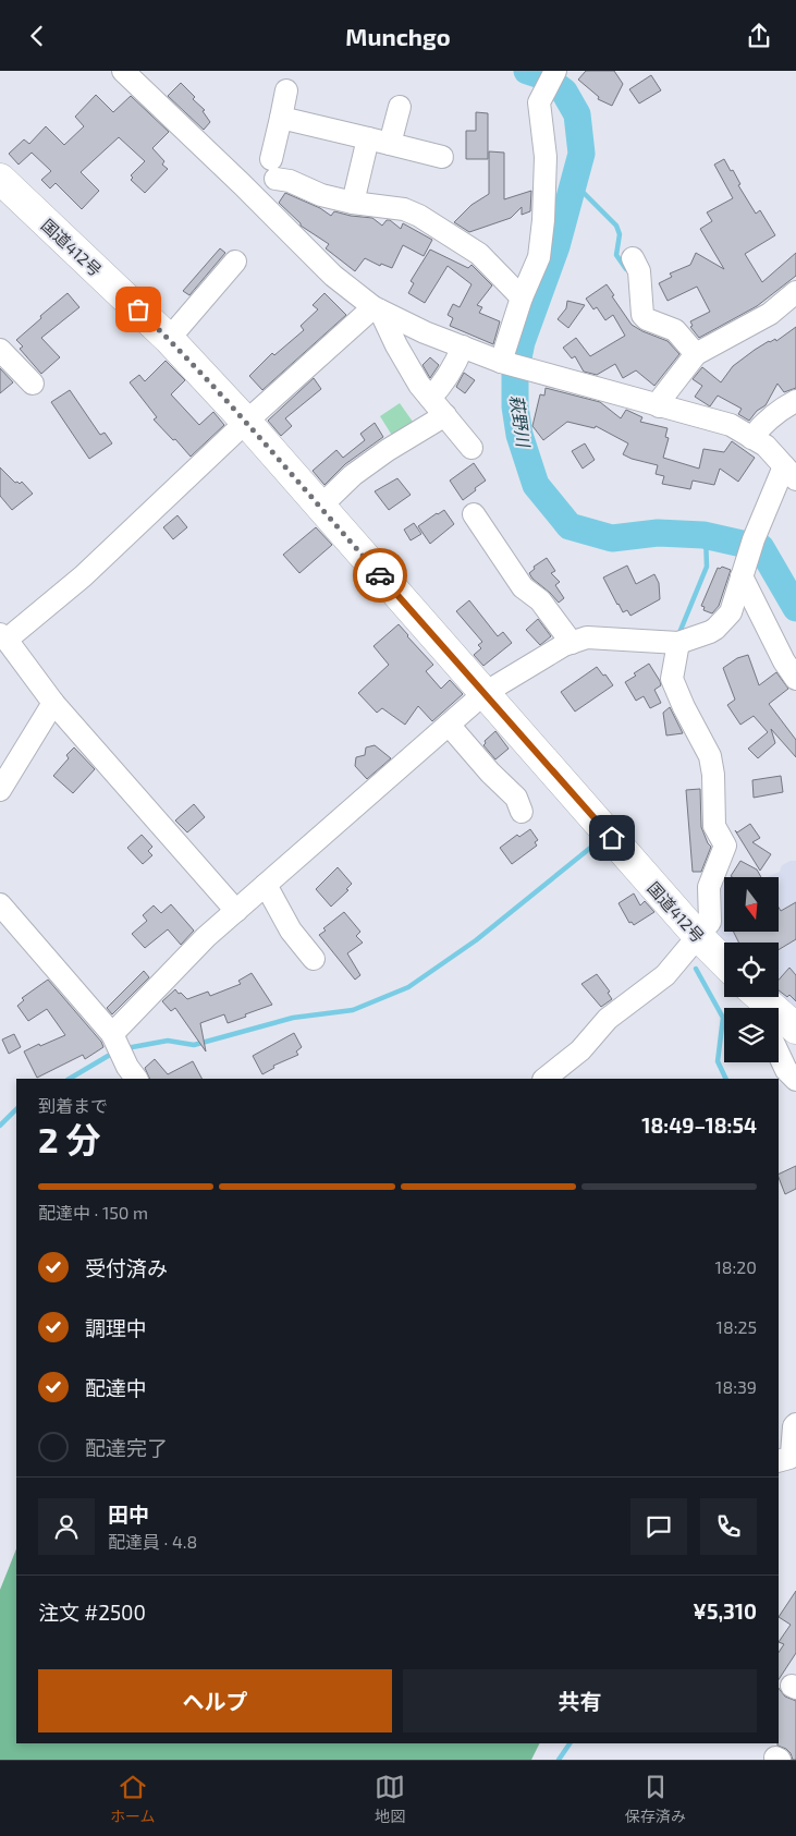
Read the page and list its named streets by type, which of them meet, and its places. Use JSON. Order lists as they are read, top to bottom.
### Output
{
  "streets": {
    "highway": ["国道412号"]
  },
  "water": ["萩野川"],
  "north": "bottom",
  "page": {
    "header": "Munchgo",
    "heading": ["2 分", "到着まで", "18:49–18:54"],
    "panel": [
      "田中",
      "配達員 · 4.8",
      "注文 #2500",
      "¥5,310"
    ],
    "bar": "配達中 · 150 m",
    "list": [
      ["受付済み", "18:20"],
      ["調理中", "18:25"],
      ["配達中", "18:39"],
      "配達完了"
    ],
    "buttons": ["ヘルプ", "共有"],
    "tabs": ["ホーム", "地図", "保存済み"]
  }
}
